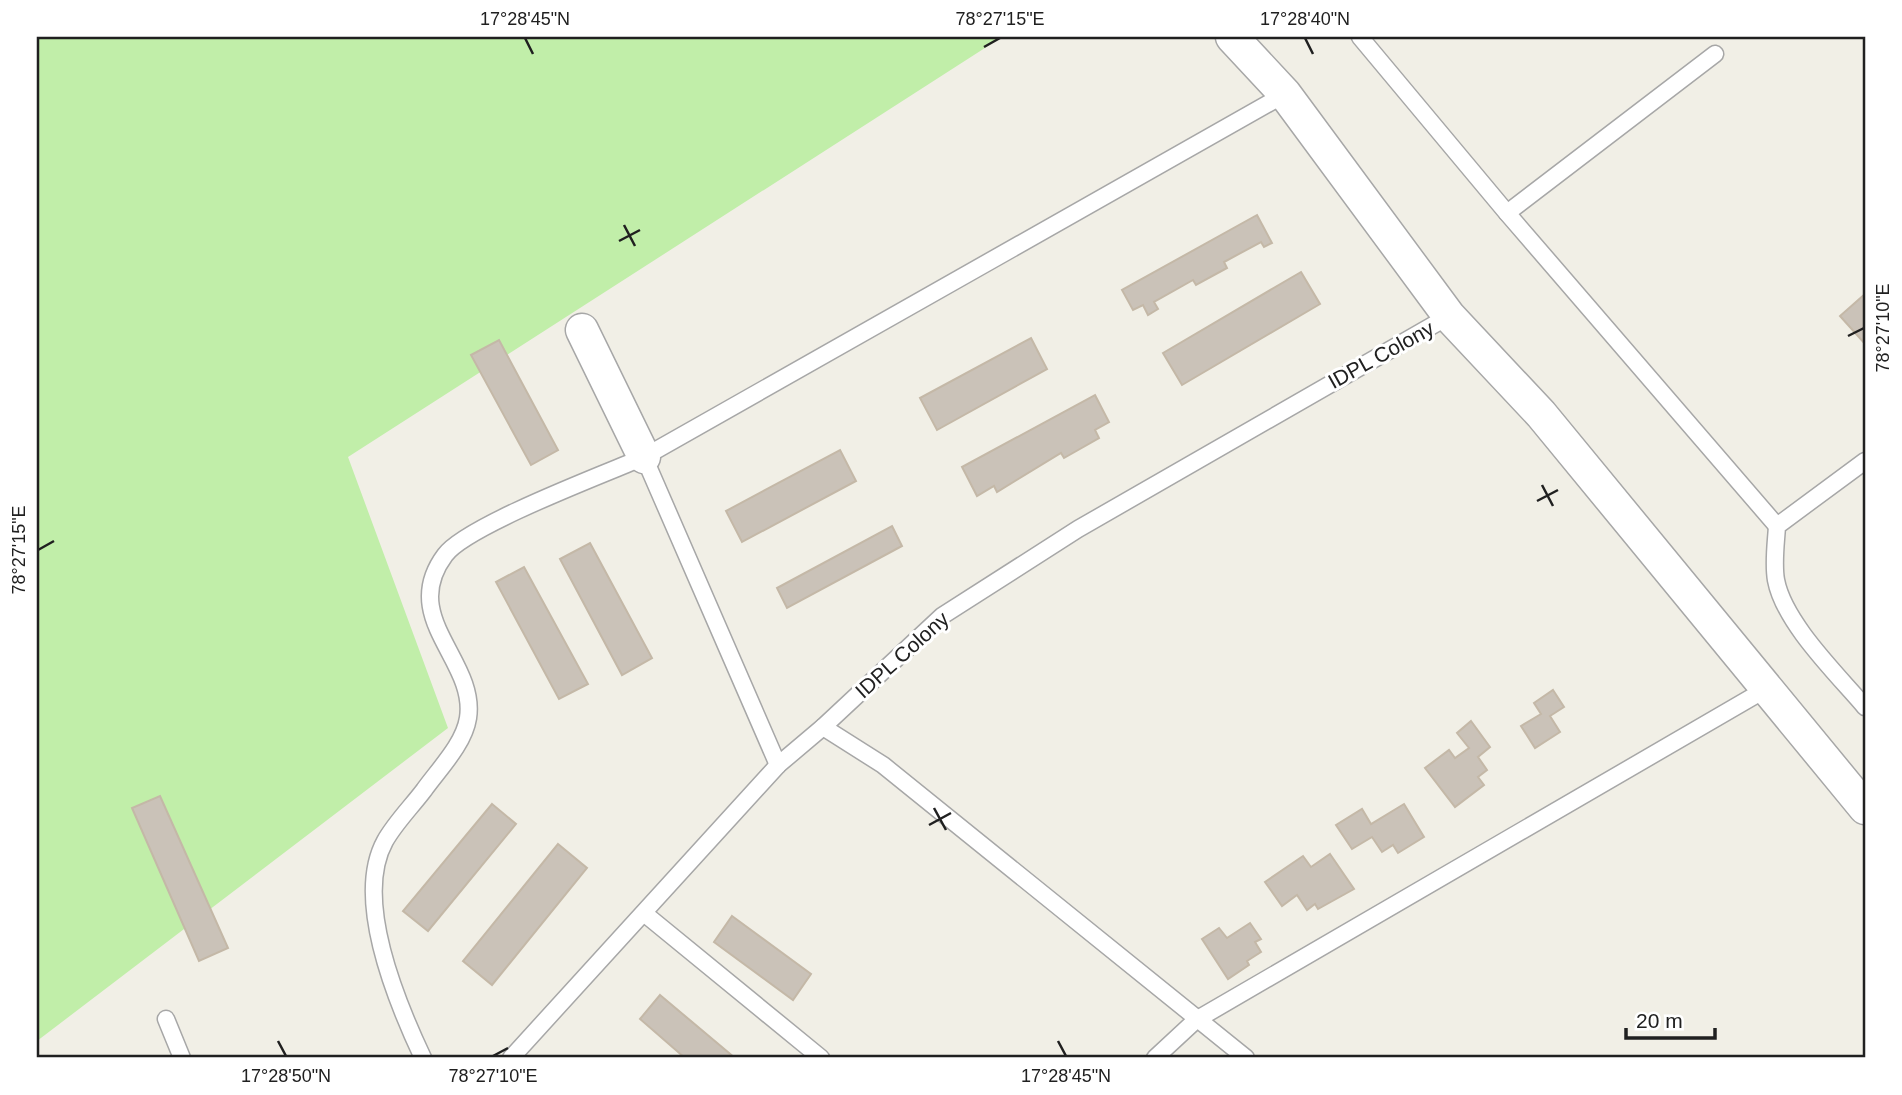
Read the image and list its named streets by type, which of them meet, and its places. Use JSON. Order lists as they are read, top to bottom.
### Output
{
  "streets": {
    "lane": ["IDPL Colony"]
  },
  "scale_bar": "20 m",
  "coordinates": [
    "17°28'45\"N",
    "78°27'15\"E",
    "17°28'40\"N",
    "78°27'10\"E",
    "17°28'50\"N"
  ]
}
